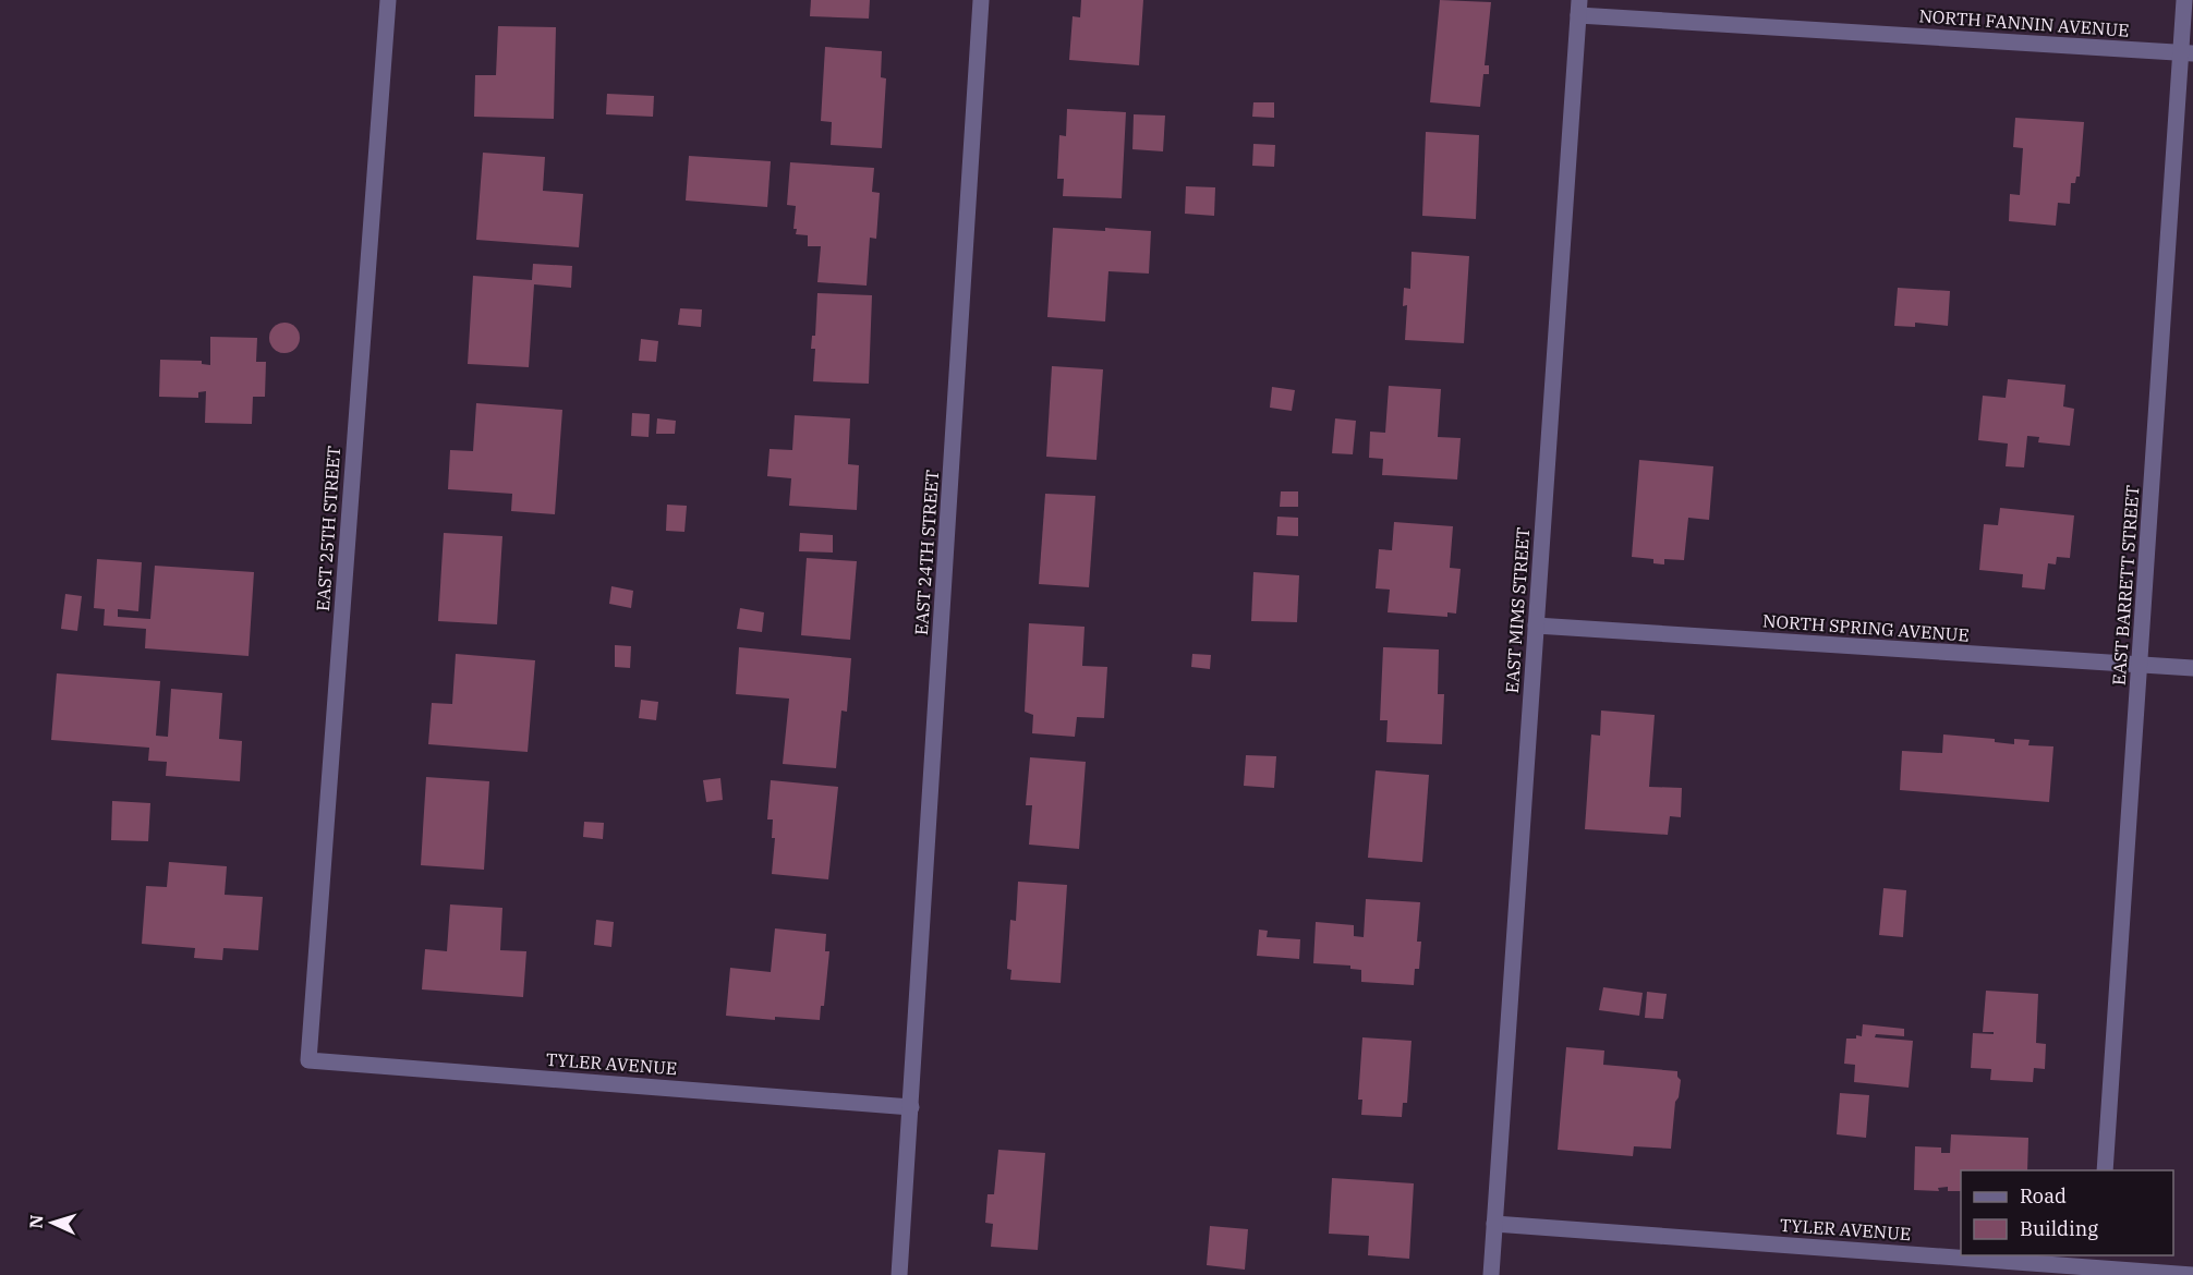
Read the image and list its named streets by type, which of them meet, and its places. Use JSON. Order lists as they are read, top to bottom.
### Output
{
  "streets": {
    "street": [
      "NORTH FANNIN AVENUE",
      "EAST 25TH STREET",
      "EAST 24TH STREET",
      "EAST BARRETT STREET",
      "EAST MIMS STREET",
      "NORTH SPRING AVENUE",
      "TYLER AVENUE"
    ]
  },
  "crossings": [
    ["NORTH FANNIN AVENUE", "EAST BARRETT STREET"],
    ["NORTH FANNIN AVENUE", "EAST MIMS STREET"],
    ["EAST 25TH STREET", "TYLER AVENUE"],
    ["EAST 24TH STREET", "TYLER AVENUE"],
    ["EAST BARRETT STREET", "NORTH SPRING AVENUE"],
    ["EAST MIMS STREET", "NORTH SPRING AVENUE"],
    ["EAST MIMS STREET", "TYLER AVENUE"]
  ],
  "legend": ["Road", "Building"],
  "north": "left"
}
